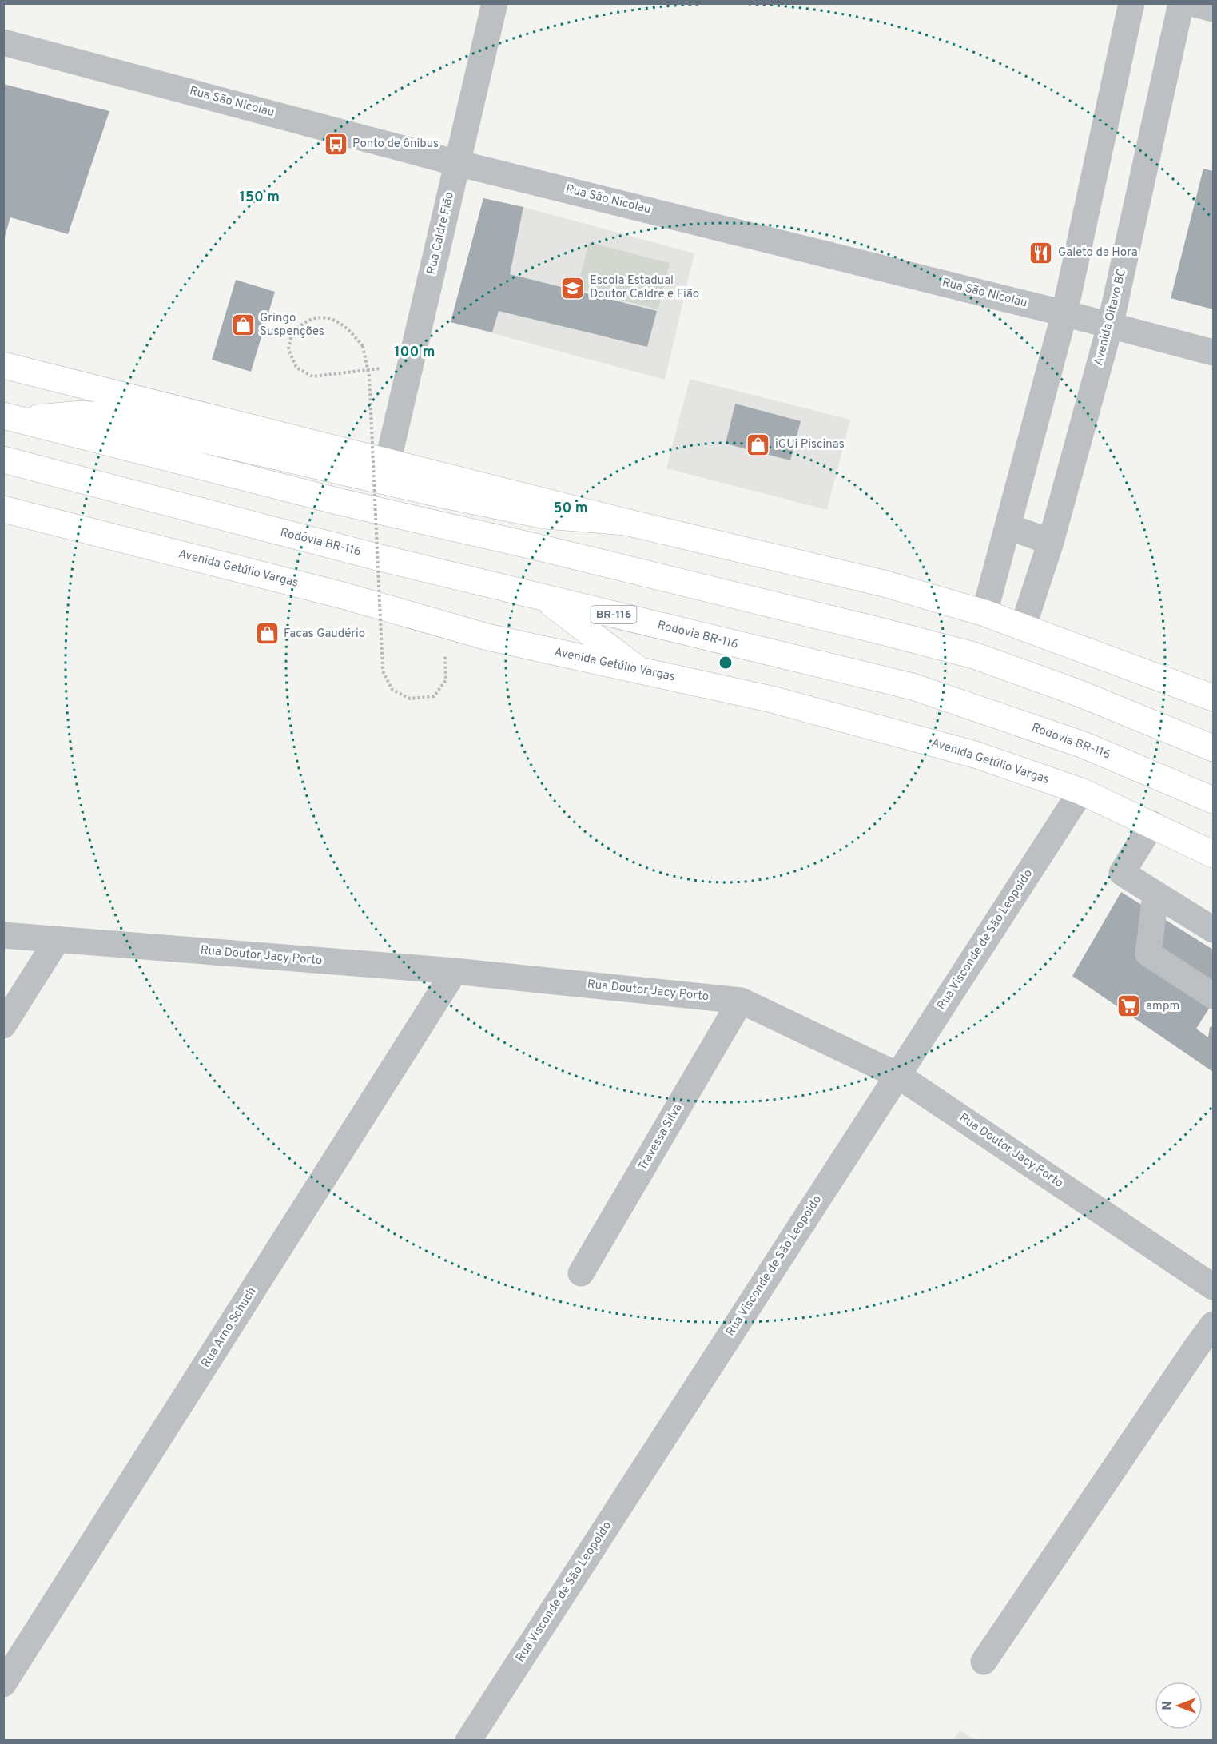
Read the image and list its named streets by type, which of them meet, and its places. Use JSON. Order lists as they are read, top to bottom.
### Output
{
  "streets": {
    "main road": ["Rodovia BR-116", "Avenida Getúlio Vargas", "BR-116"],
    "street": [
      "Rua São Nicolau",
      "Rua Caldre Fião",
      "Avenida Oitavo BC",
      "Rua Visconde de São Leopoldo",
      "Rua Doutor Jacy Porto",
      "Travessa Silva",
      "Rua Arno Schuch"
    ]
  },
  "crossings": [
    ["Rua São Nicolau", "Rua Caldre Fião"],
    ["Rua São Nicolau", "Avenida Oitavo BC"],
    ["Rodovia BR-116", "BR-116"],
    ["Avenida Getúlio Vargas", "BR-116"],
    ["Avenida Getúlio Vargas", "Rua Visconde de São Leopoldo"],
    ["Rua Visconde de São Leopoldo", "Rua Doutor Jacy Porto"],
    ["Rua Doutor Jacy Porto", "Travessa Silva"],
    ["Rua Doutor Jacy Porto", "Rua Arno Schuch"]
  ],
  "places": {
    "bus stop": ["Ponto de ônibus"],
    "restaurant": ["Galeto da Hora"],
    "school or university": ["Escola Estadual Doutor Caldre e Fião"],
    "shop": ["Gringo Suspenções", "iGUi Piscinas", "Facas Gaudério"],
    "supermarket": ["ampm"]
  },
  "north": "left",
  "rings": ["150 m", "100 m", "50 m"]
}
